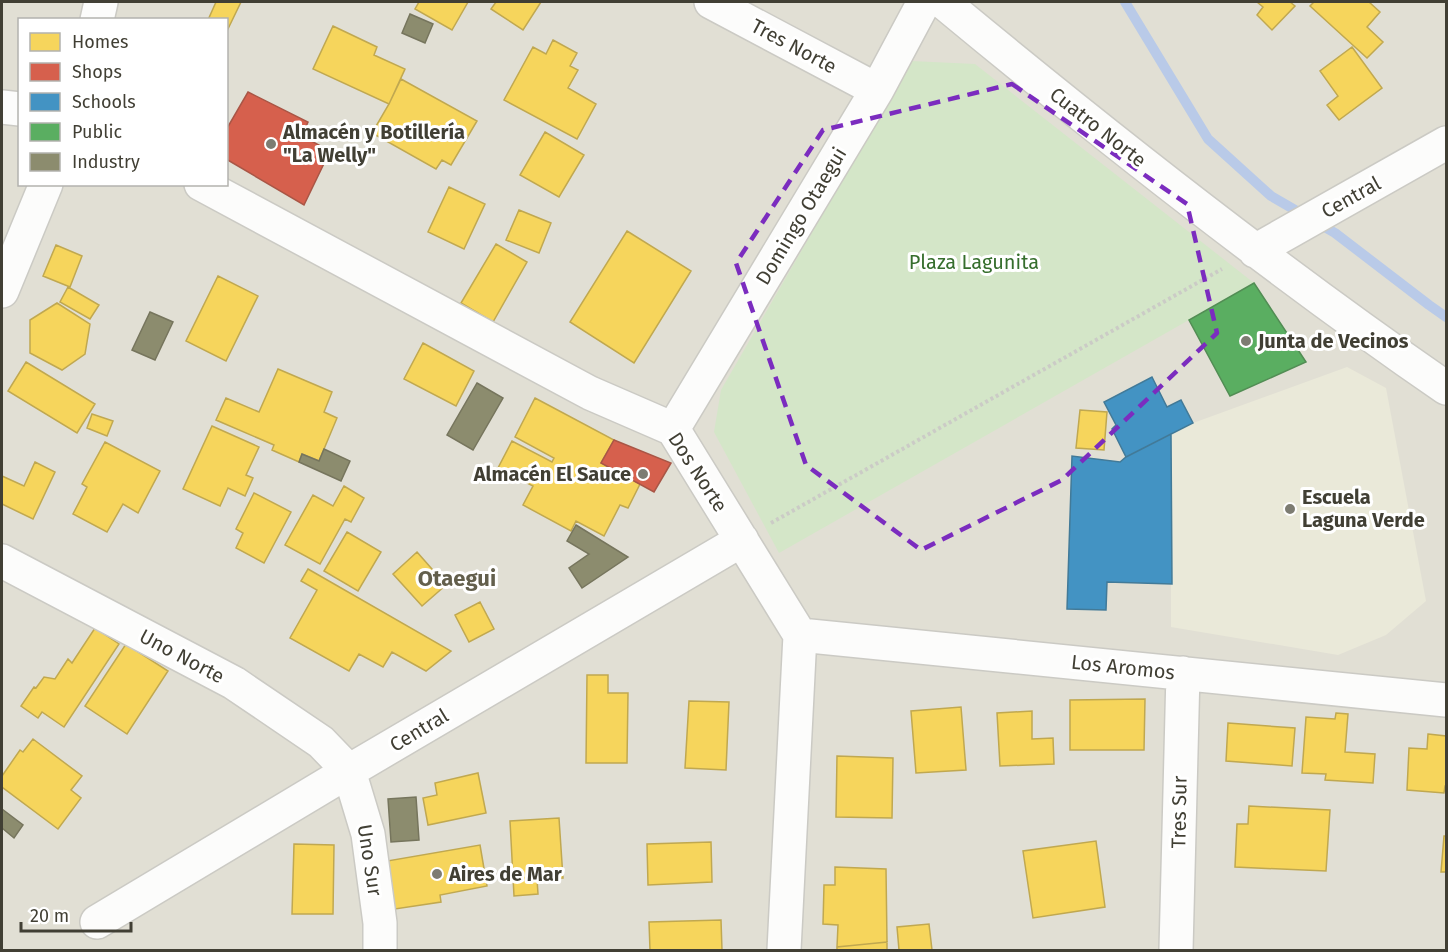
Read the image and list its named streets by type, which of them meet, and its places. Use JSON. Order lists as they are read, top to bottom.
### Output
{
  "streets": {
    "street": [
      "Tres Norte",
      "Cuatro Norte",
      "Central",
      "Domingo Otaegui",
      "Dos Norte",
      "Uno Norte",
      "Los Aromos",
      "Tres Sur",
      "Uno Sur"
    ]
  },
  "crossings": [
    ["Tres Norte", "Domingo Otaegui"],
    ["Cuatro Norte", "Central"],
    ["Central", "Dos Norte"],
    ["Central", "Uno Norte"],
    ["Central", "Uno Sur"],
    ["Domingo Otaegui", "Dos Norte"],
    ["Dos Norte", "Los Aromos"],
    ["Uno Norte", "Uno Sur"],
    ["Los Aromos", "Tres Sur"]
  ],
  "districts": ["Otaegui"],
  "parks": ["Plaza Lagunita"],
  "places": [
    "Almacén y Botillería \"La Welly\"",
    "Junta de Vecinos",
    "Almacén El Sauce",
    "Escuela Laguna Verde",
    "Aires de Mar"
  ],
  "legend": [
    "Homes",
    "Shops",
    "Schools",
    "Public",
    "Industry"
  ],
  "scale_bar": "20 m"
}
